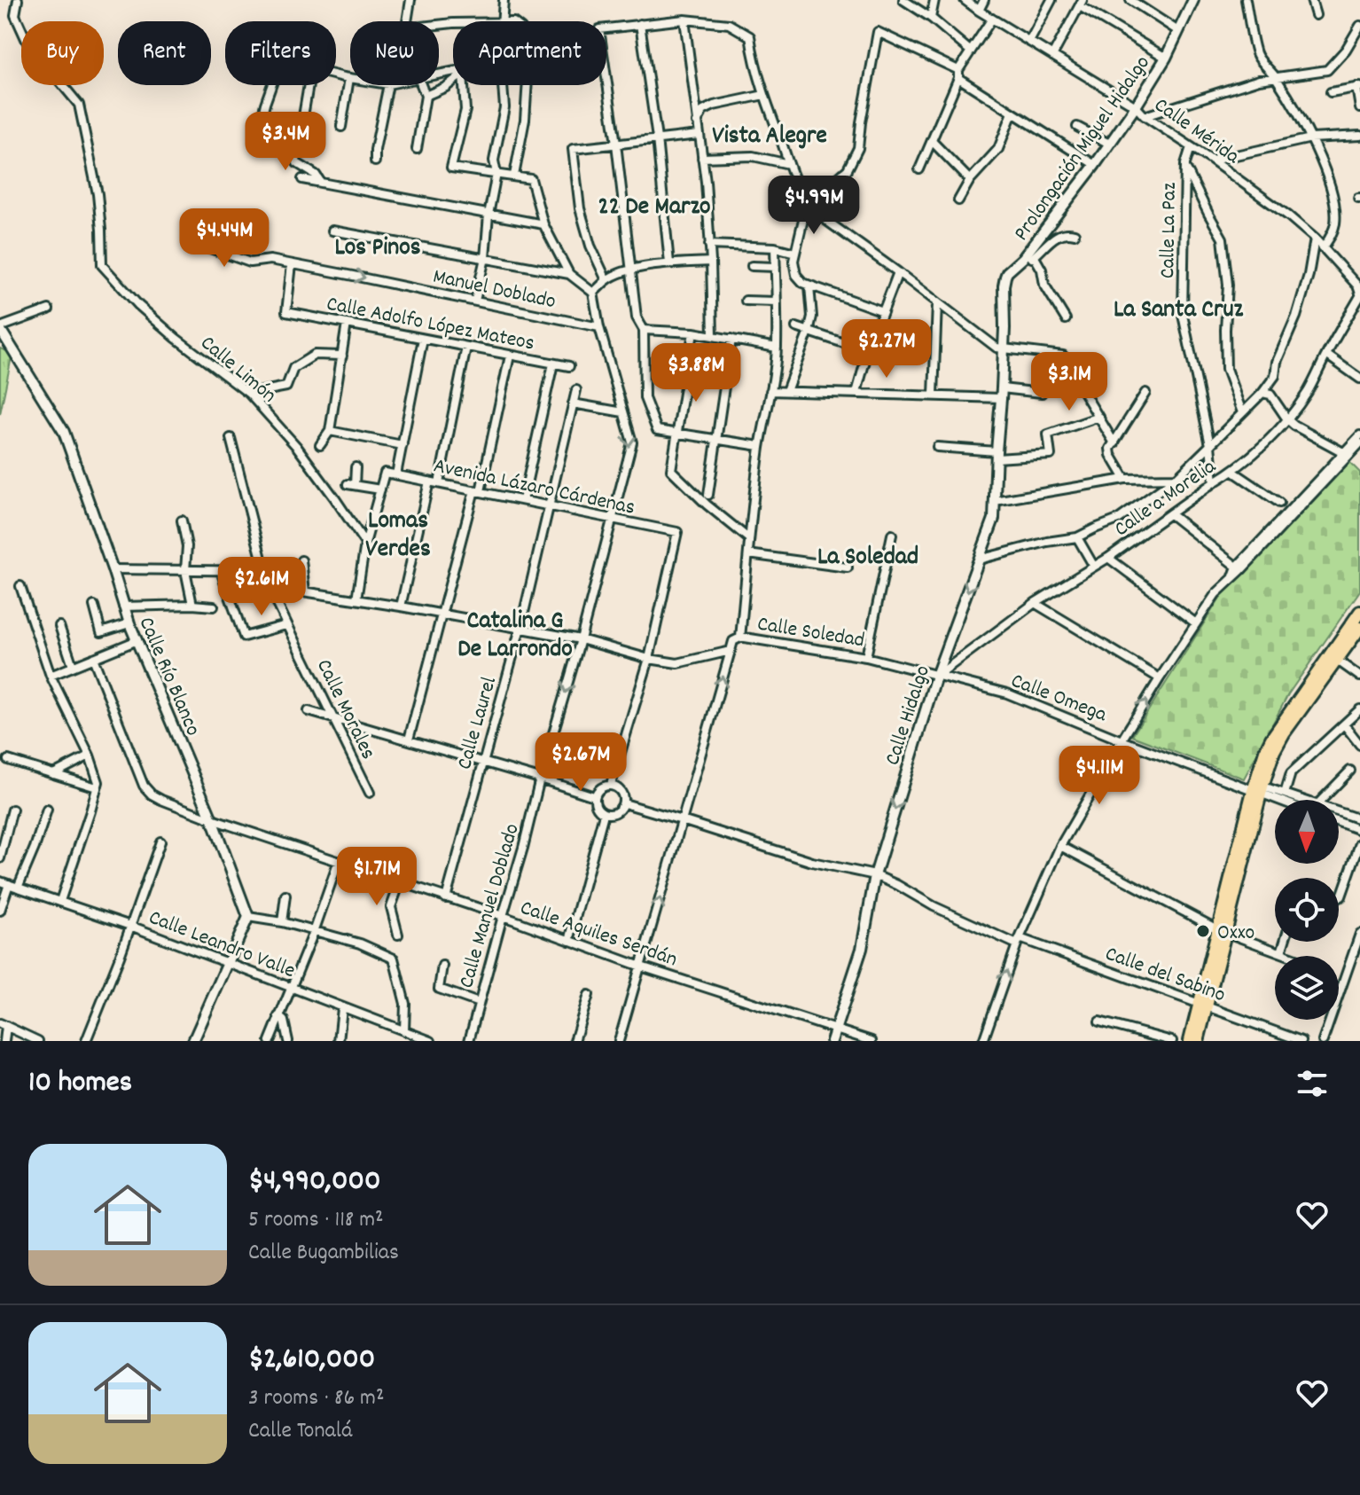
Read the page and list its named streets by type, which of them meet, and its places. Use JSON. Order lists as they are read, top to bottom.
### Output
{
  "streets": {
    "street": [
      "Calle Mérida",
      "Prolongación Miguel Hidalgo",
      "Calle La Paz",
      "Manuel Doblado",
      "Calle Adolfo López Mateos",
      "Calle Limón",
      "Avenida Lázaro Cárdenas",
      "Calle a Morelia",
      "Calle Soledad",
      "Calle Río Blanco",
      "Calle Omega",
      "Calle Morales",
      "Calle Hidalgo",
      "Calle Laurel",
      "Calle Manuel Doblado",
      "Calle Aquiles Serdán",
      "Calle Leandro Valle",
      "Calle del Sabino"
    ]
  },
  "crossings": [
    ["Calle Mérida", "Prolongación Miguel Hidalgo"],
    ["Calle Mérida", "Calle La Paz"],
    ["Calle Mérida", "Calle a Morelia"],
    ["Prolongación Miguel Hidalgo", "Calle Hidalgo"],
    ["Calle La Paz", "Calle a Morelia"],
    ["Manuel Doblado", "Calle Adolfo López Mateos"],
    ["Manuel Doblado", "Calle Manuel Doblado"],
    ["Avenida Lázaro Cárdenas", "Calle Soledad"],
    ["Avenida Lázaro Cárdenas", "Calle Laurel"],
    ["Avenida Lázaro Cárdenas", "Calle Manuel Doblado"],
    ["Calle a Morelia", "Calle Soledad"],
    ["Calle a Morelia", "Calle Omega"],
    ["Calle a Morelia", "Calle Hidalgo"],
    ["Calle Soledad", "Calle Omega"],
    ["Calle Soledad", "Calle Morales"],
    ["Calle Soledad", "Calle Hidalgo"],
    ["Calle Soledad", "Calle Laurel"],
    ["Calle Soledad", "Calle Manuel Doblado"],
    ["Calle Río Blanco", "Calle Aquiles Serdán"],
    ["Calle Omega", "Calle Hidalgo"],
    ["Calle Hidalgo", "Calle Aquiles Serdán"],
    ["Calle Hidalgo", "Calle del Sabino"],
    ["Calle Laurel", "Calle Aquiles Serdán"],
    ["Calle Manuel Doblado", "Calle Aquiles Serdán"]
  ],
  "one_way": ["Calle Hidalgo"],
  "districts": [
    "Vista Alegre",
    "22 De Marzo",
    "Los Pinos",
    "La Santa Cruz",
    "Lomas Verdes",
    "La Soledad",
    "Catalina G De Larrondo"
  ],
  "places": ["Oxxo"],
  "north": "bottom",
  "page": {
    "chip": [
      "Buy",
      "Rent",
      "Filters",
      "New",
      "Apartment"
    ],
    "price": [
      "$3.4M",
      "$4.99M",
      "$4.44M",
      "$2.27M",
      "$3.88M",
      "$3.1M",
      "$2.61M",
      "$2.67M",
      "$4.11M",
      "$1.71M"
    ],
    "heading": "10 homes",
    "list": [
      {
        "name": "$4,990,000",
        "note": "5 rooms · 118 m² · Calle Bugambilias"
      },
      {
        "name": "$2,610,000",
        "note": "3 rooms · 86 m² · Calle Tonalá"
      }
    ]
  }
}
